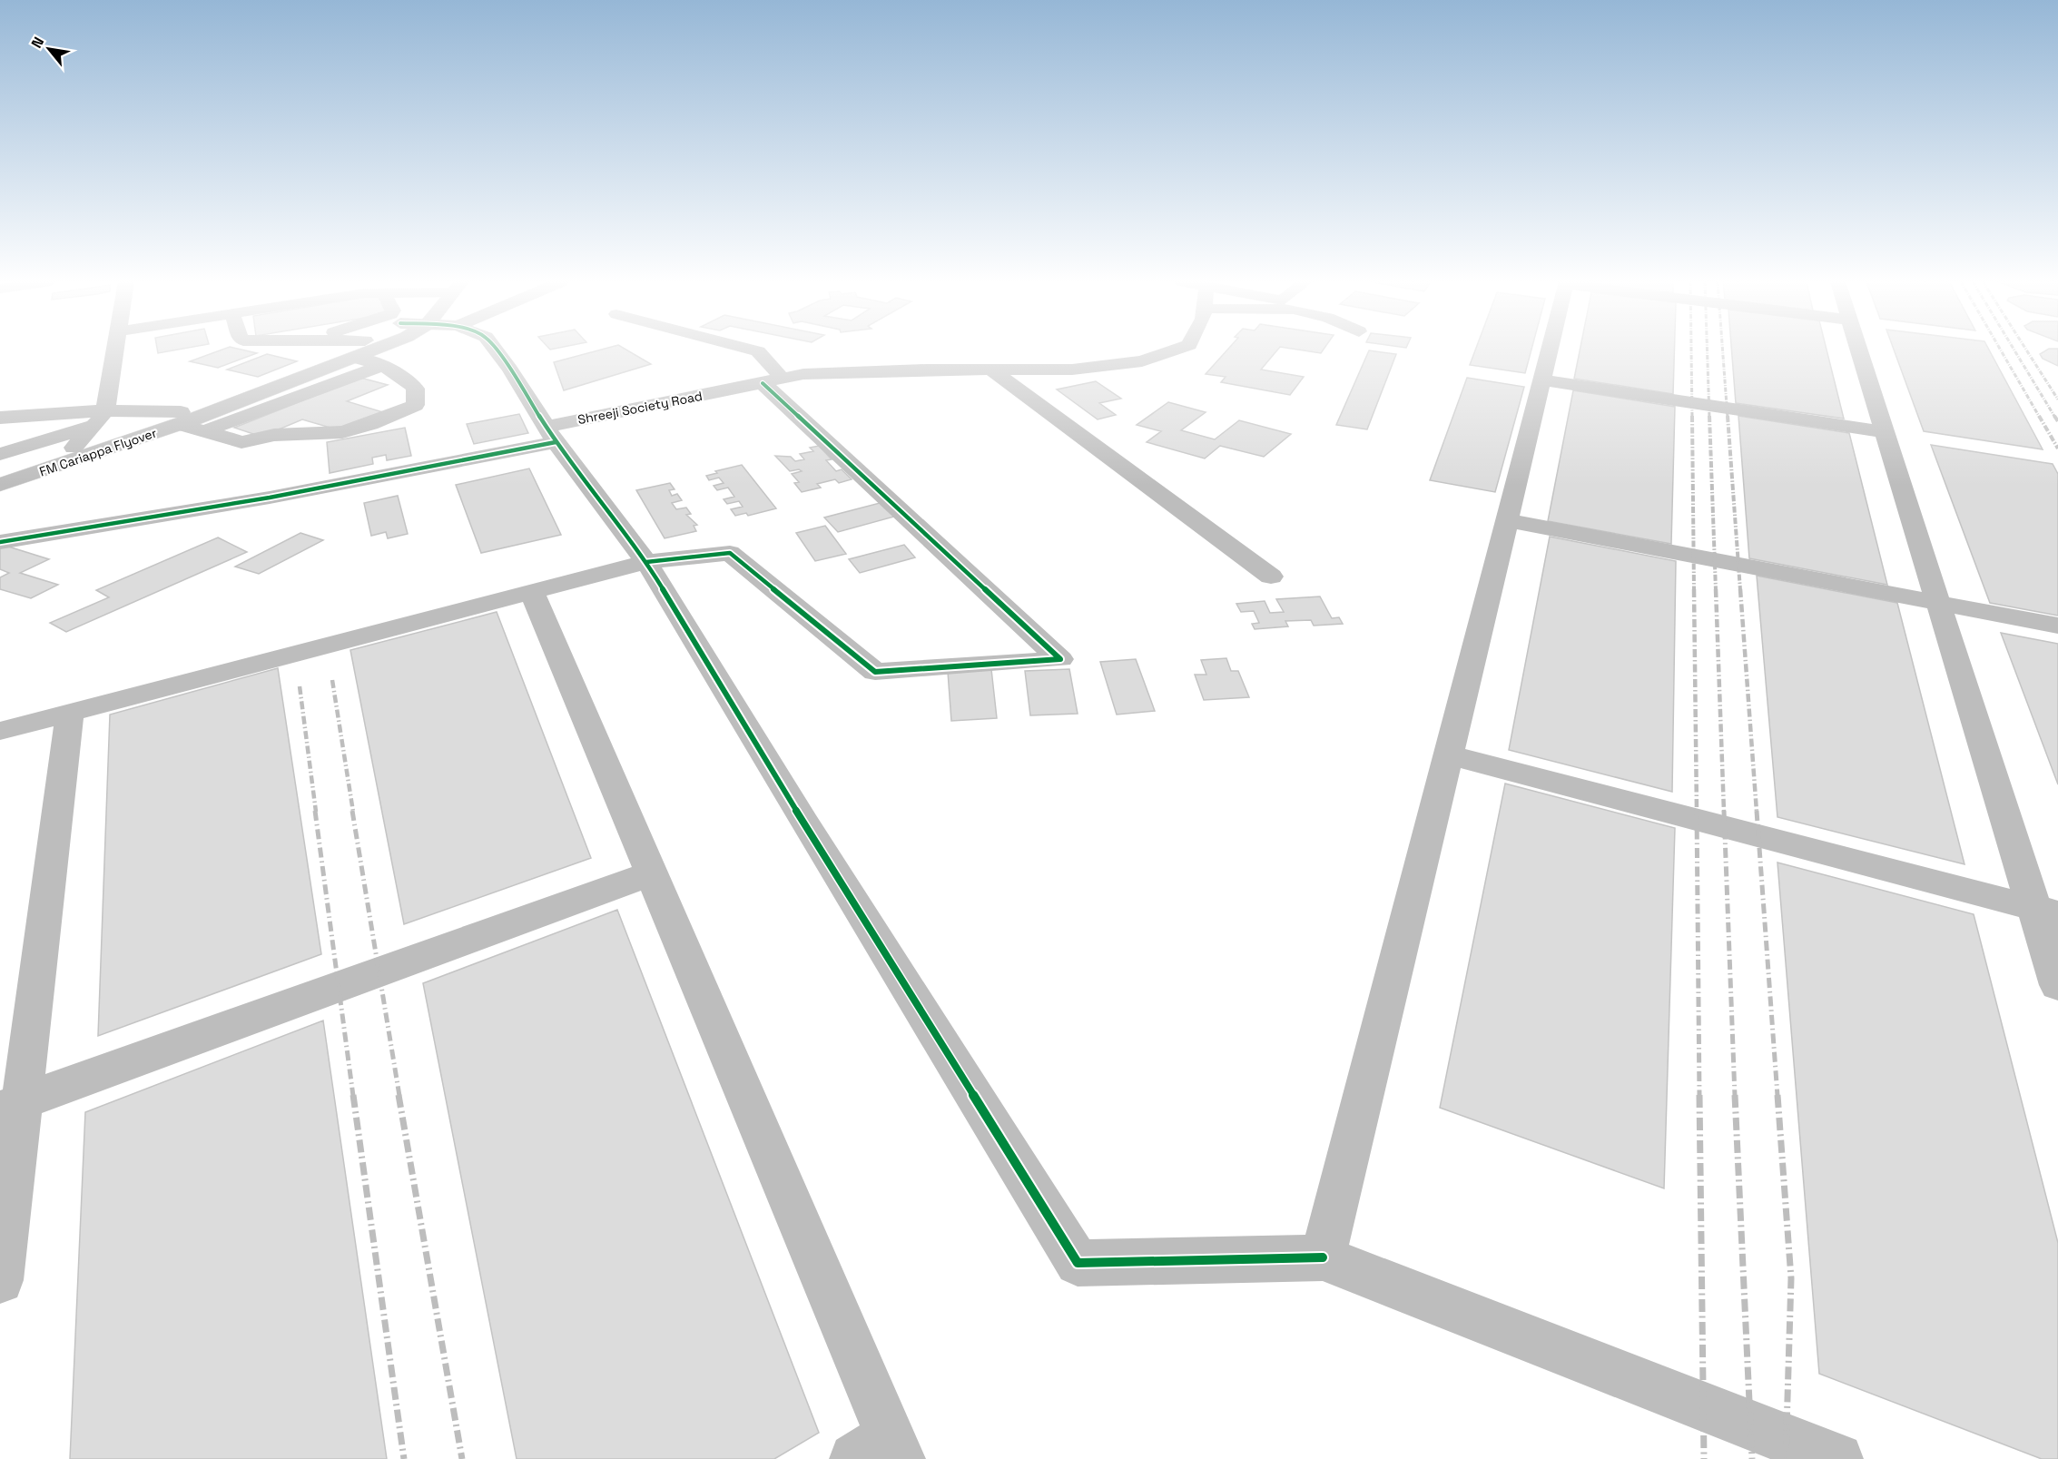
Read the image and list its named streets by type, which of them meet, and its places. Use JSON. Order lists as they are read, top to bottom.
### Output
{
  "streets": {
    "street": ["Shreeji Society Road", "FM Cariappa Flyover"]
  },
  "north": "top left"
}
